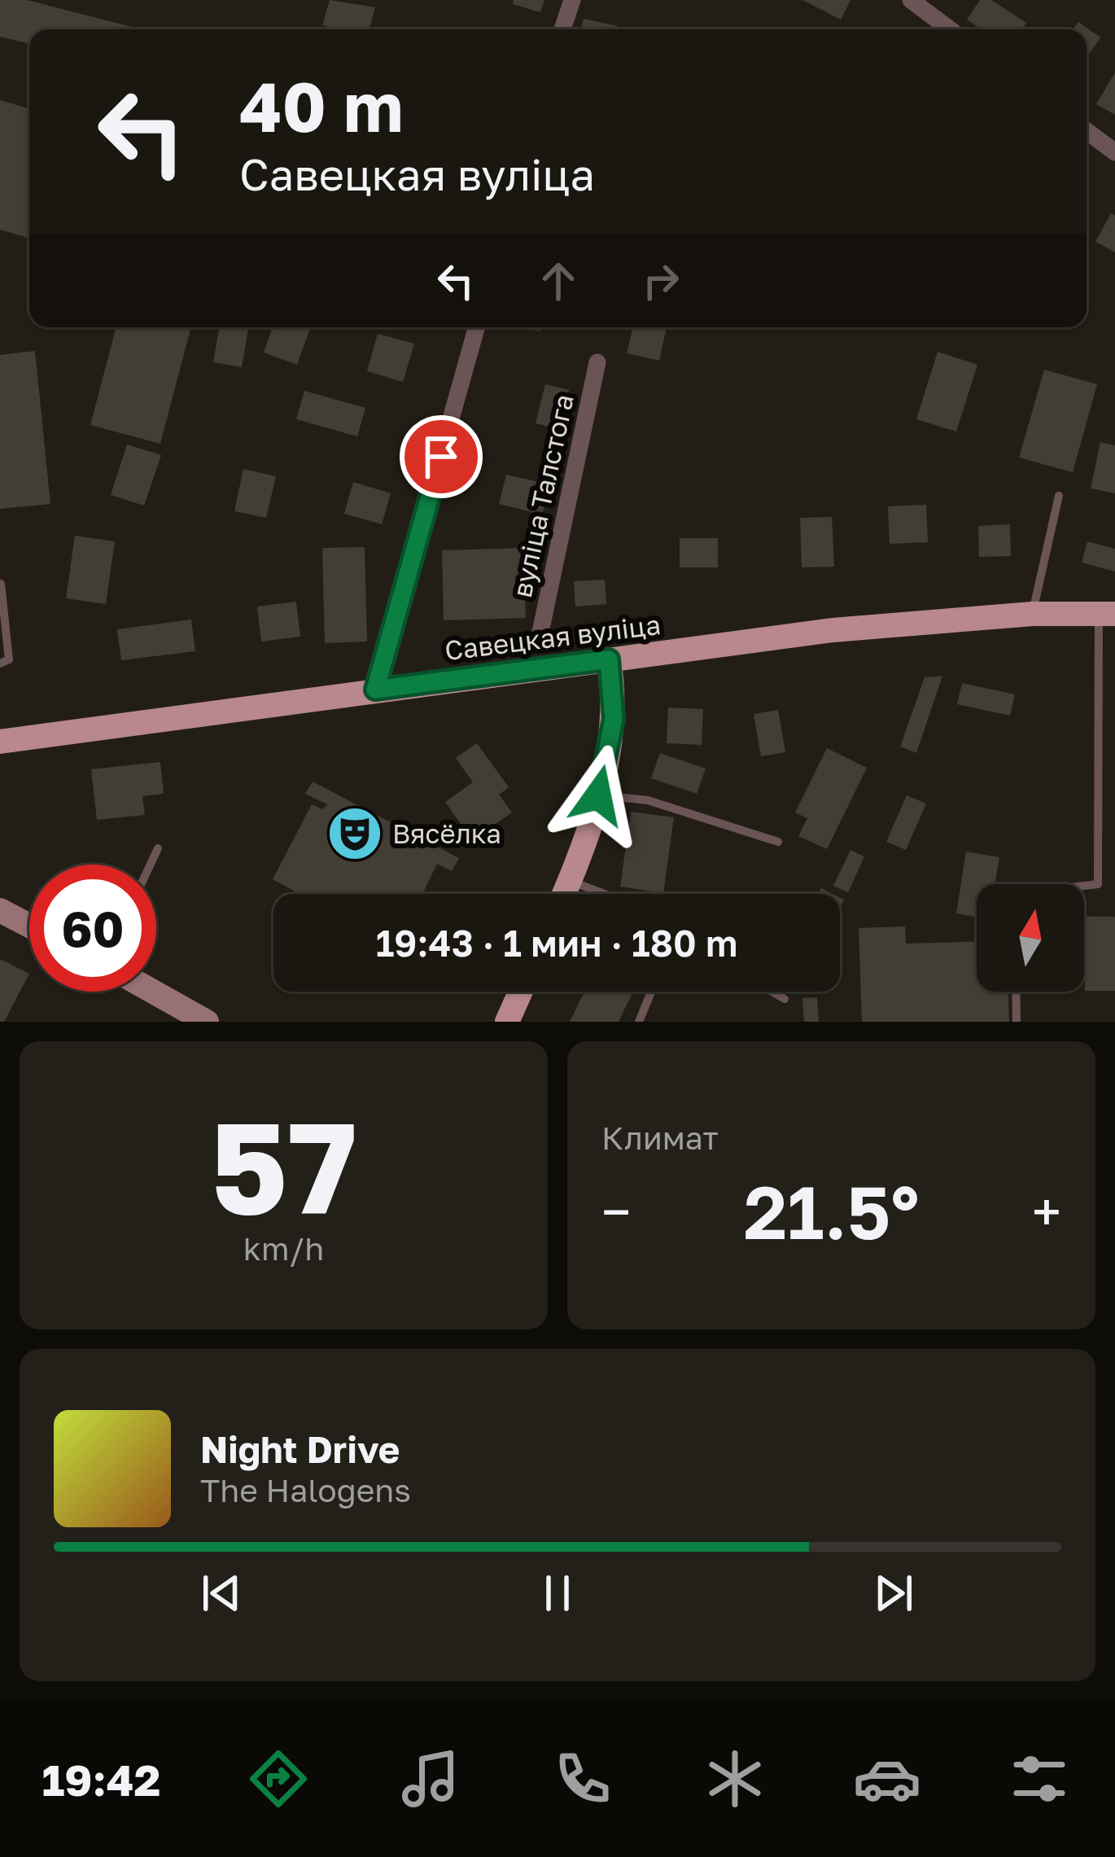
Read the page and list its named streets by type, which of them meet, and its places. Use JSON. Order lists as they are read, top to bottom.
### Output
{
  "streets": {
    "main road": ["Савецкая вуліца"],
    "street": ["вуліца Талстога"]
  },
  "places": {
    "theatre": ["Вясёлка"]
  },
  "north": "top",
  "page": {
    "turn": ["40 m", "Савецкая вуліца"],
    "limit": "60",
    "trip": "19:43 · 1 мин · 180 m",
    "tile": [
      ["57", "km/h"],
      "Климат"
    ],
    "heat": ["−", "21.5°", "+"],
    "song": ["Night Drive", "The Halogens"],
    "tabs": "19:42"
  }
}
